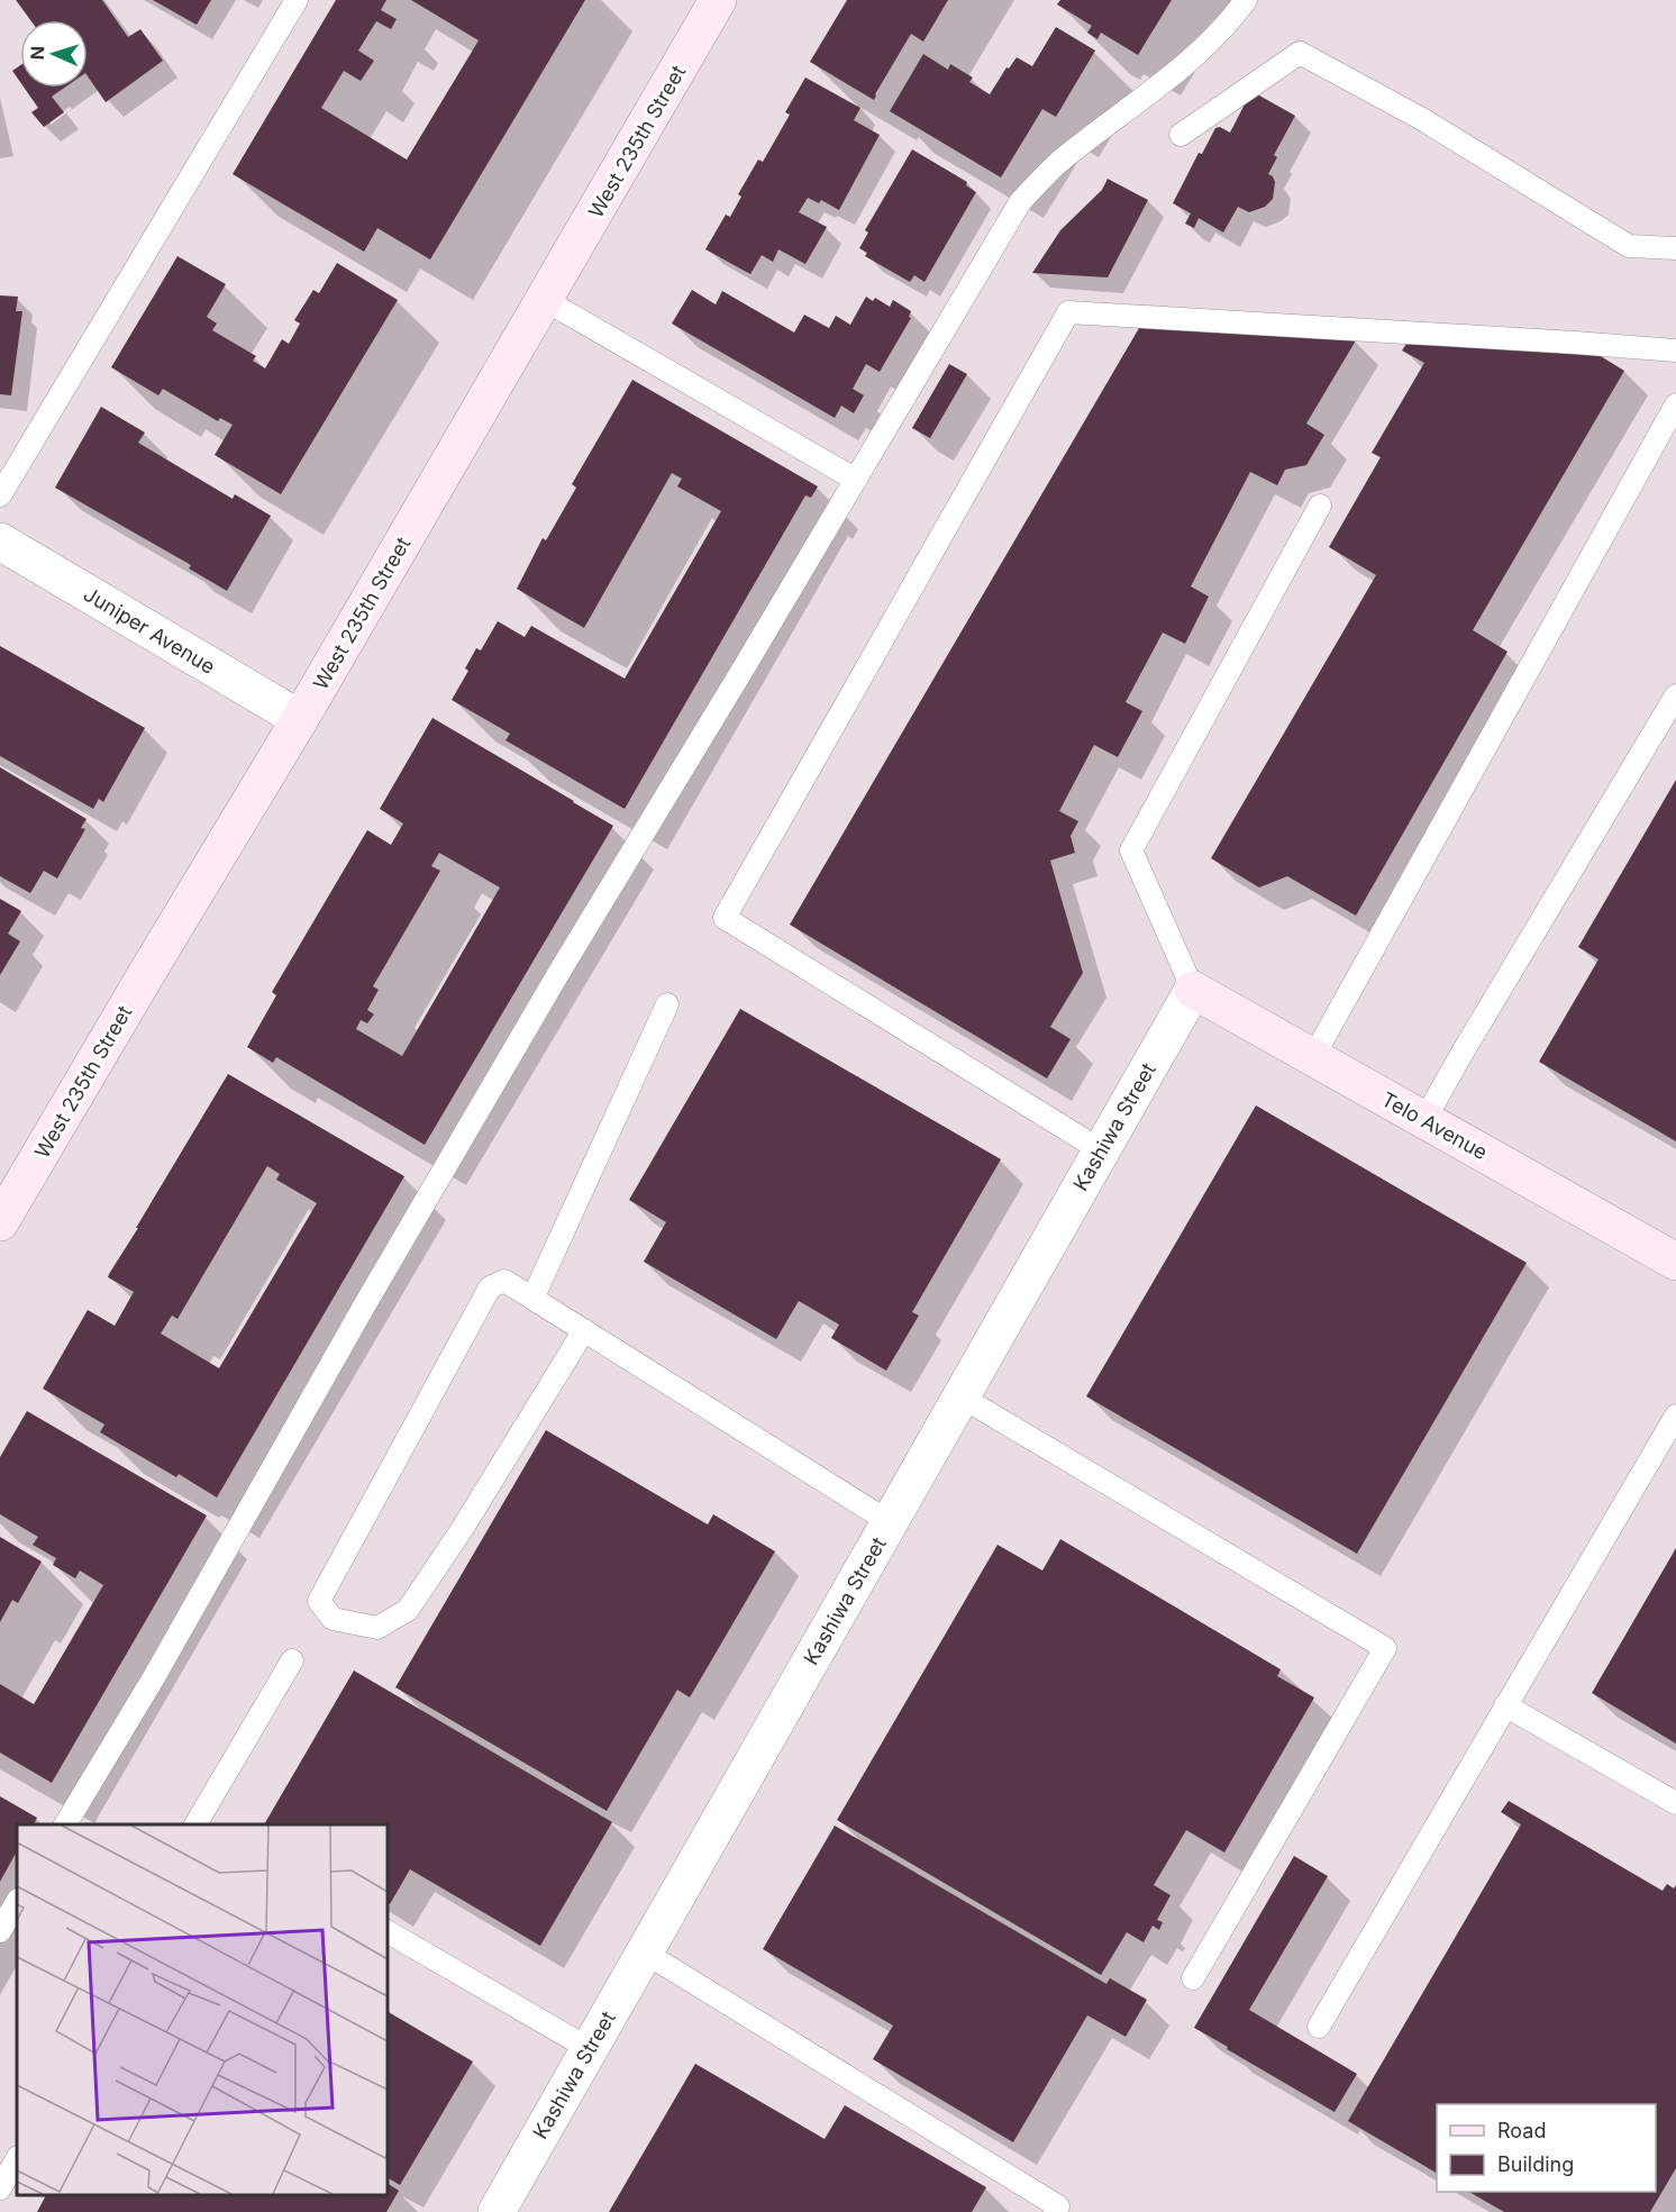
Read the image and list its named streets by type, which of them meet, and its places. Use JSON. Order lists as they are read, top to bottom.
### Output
{
  "streets": {
    "street": [
      "West 235th Street",
      "Juniper Avenue",
      "Telo Avenue",
      "Kashiwa Street"
    ]
  },
  "crossings": [
    ["West 235th Street", "Juniper Avenue"],
    ["Telo Avenue", "Kashiwa Street"]
  ],
  "legend": ["Road", "Building"],
  "north": "left"
}
